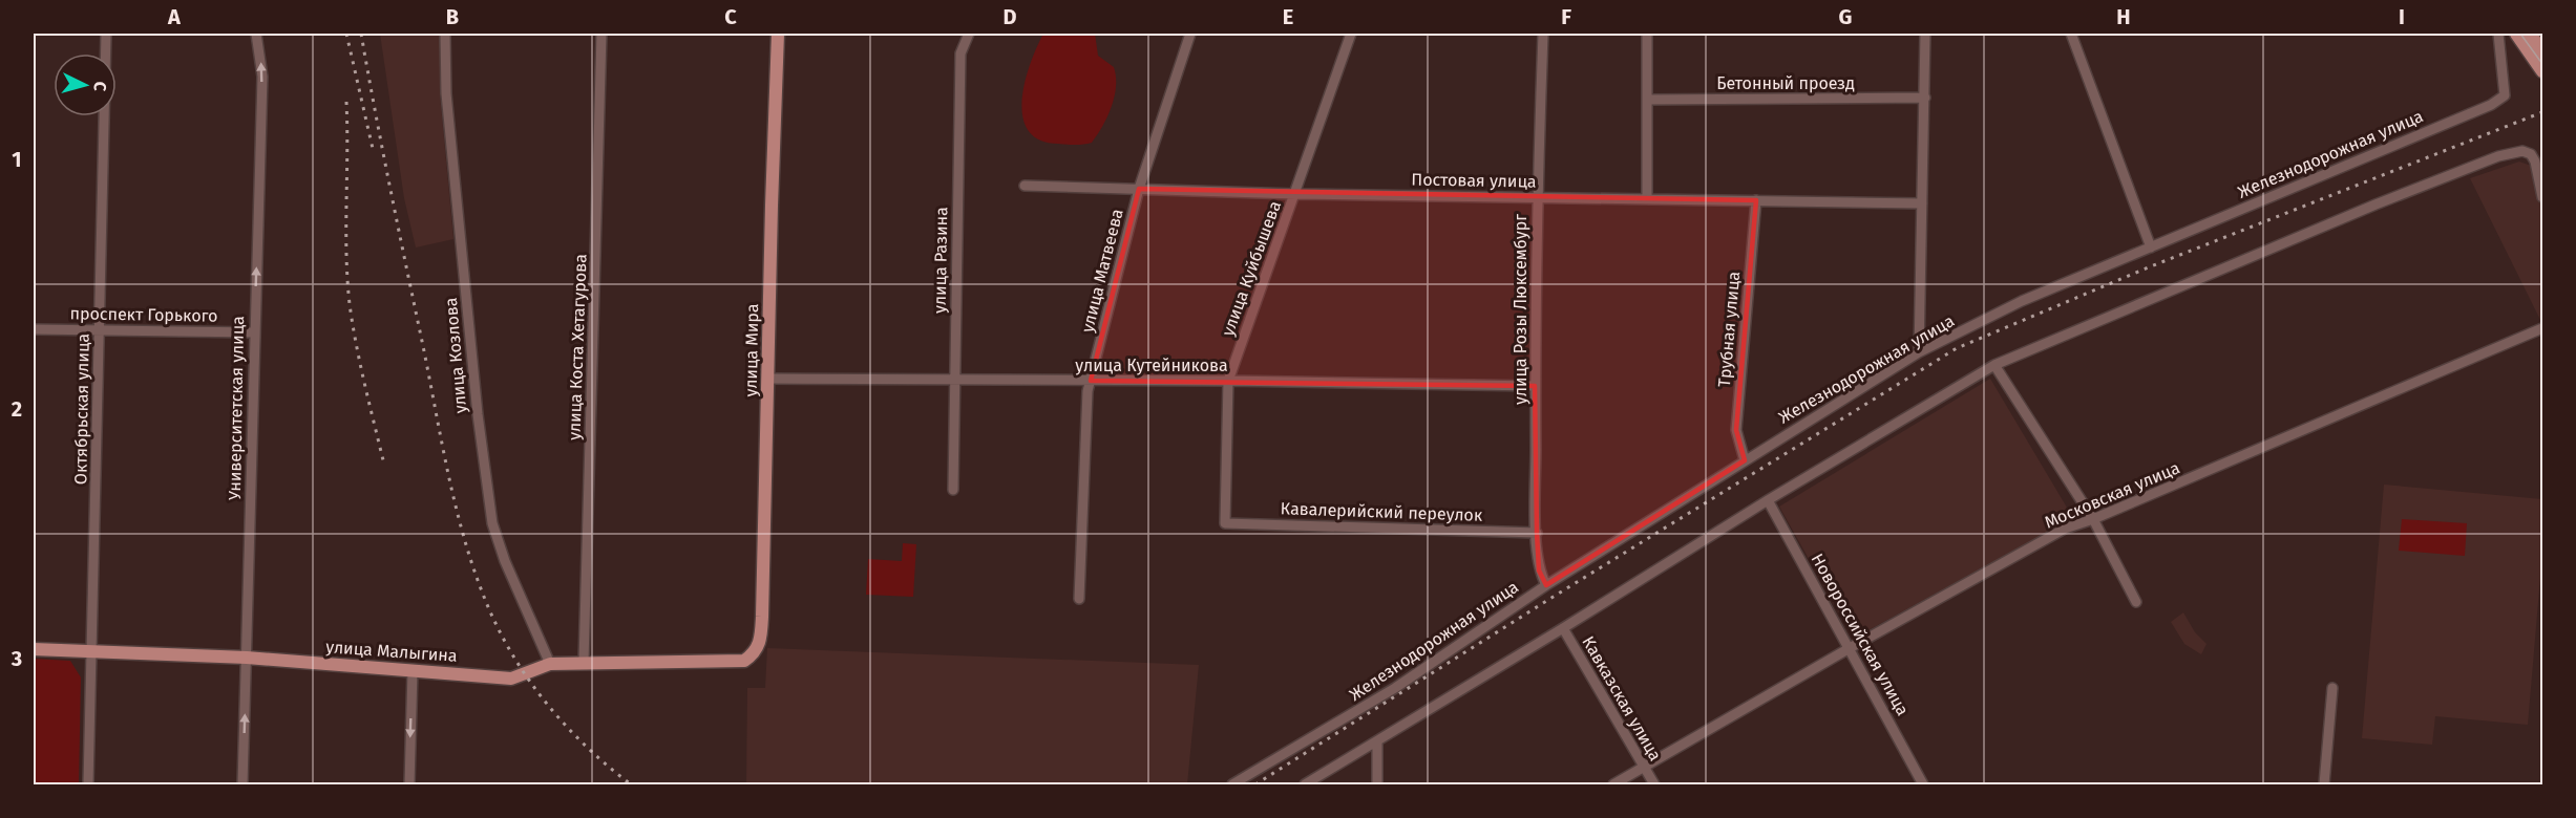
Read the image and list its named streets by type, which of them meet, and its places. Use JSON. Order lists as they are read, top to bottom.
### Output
{
  "streets": {
    "main road": ["улица Мира", "улица Малыгина"],
    "street": [
      "Бетонный проезд",
      "Железнодорожная улица",
      "Постовая улица",
      "улица Разина",
      "улица Куйбышева",
      "улица Матвеева",
      "улица Розы Люксембург",
      "проспект Горького",
      "Трубная улица",
      "улица Коста Хетагурова",
      "улица Козлова",
      "улица Кутейникова",
      "Университетская улица",
      "Октябрьская улица",
      "Московская улица",
      "Кавалерийский переулок",
      "Новороссийская улица",
      "Кавказская улица"
    ]
  },
  "crossings": [
    ["Железнодорожная улица", "улица Розы Люксембург"],
    ["Железнодорожная улица", "Трубная улица"],
    ["Постовая улица", "улица Куйбышева"],
    ["Постовая улица", "улица Матвеева"],
    ["Постовая улица", "улица Розы Люксембург"],
    ["Постовая улица", "Трубная улица"],
    ["улица Разина", "улица Кутейникова"],
    ["улица Куйбышева", "улица Кутейникова"],
    ["улица Куйбышева", "Кавалерийский переулок"],
    ["улица Матвеева", "улица Кутейникова"],
    ["улица Розы Люксембург", "улица Кутейникова"],
    ["улица Розы Люксембург", "Кавалерийский переулок"],
    ["проспект Горького", "Университетская улица"],
    ["проспект Горького", "Октябрьская улица"],
    ["улица Коста Хетагурова", "улица Малыгина"],
    ["улица Мира", "улица Кутейникова"],
    ["улица Мира", "улица Малыгина"],
    ["улица Козлова", "улица Малыгина"],
    ["Университетская улица", "улица Малыгина"],
    ["Октябрьская улица", "улица Малыгина"],
    ["Московская улица", "Новороссийская улица"],
    ["Московская улица", "Кавказская улица"]
  ],
  "one_way": ["Университетская улица"],
  "north": "right",
  "grid": {
    "columns": [
      "A",
      "B",
      "C",
      "D",
      "E",
      "F",
      "G",
      "H",
      "I"
    ],
    "rows": ["1", "2", "3"]
  }
}
